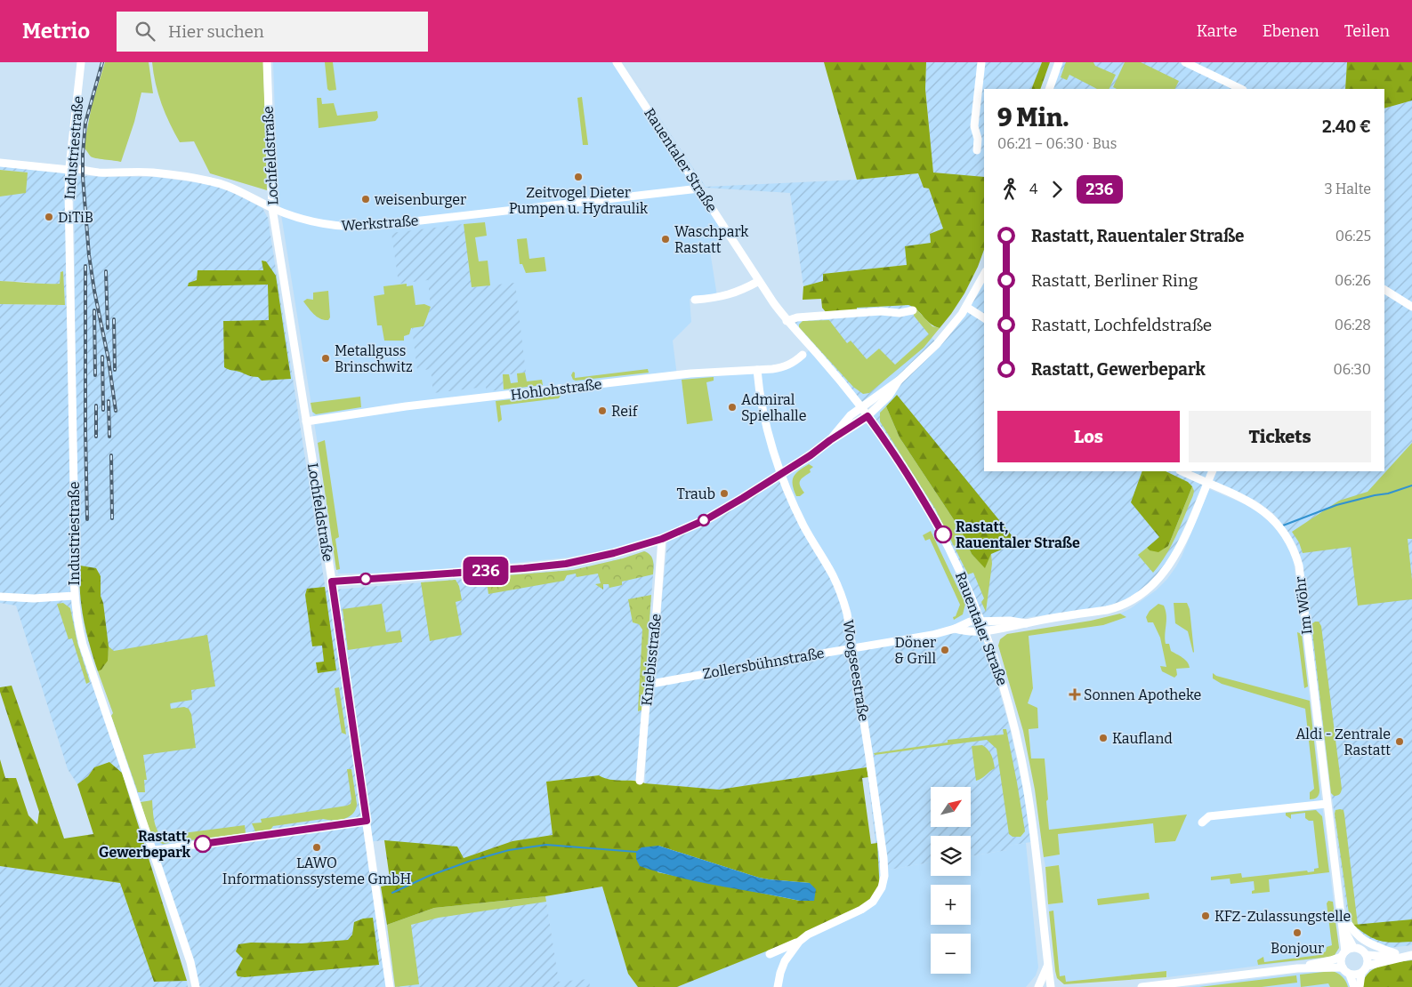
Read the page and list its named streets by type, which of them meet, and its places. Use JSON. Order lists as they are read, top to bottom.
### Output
{
  "streets": {
    "street": [
      "Industriestraße",
      "Lochfeldstraße",
      "Rauentaler Straße",
      "Werkstraße",
      "Hohlohstraße",
      "Im Wöhr",
      "Kniebisstraße",
      "Zollersbühnstraße",
      "Woogseestraße"
    ]
  },
  "crossings": [
    ["Industriestraße", "Werkstraße"],
    ["Lochfeldstraße", "Werkstraße"],
    ["Lochfeldstraße", "Hohlohstraße"],
    ["Rauentaler Straße", "Werkstraße"],
    ["Rauentaler Straße", "Zollersbühnstraße"],
    ["Hohlohstraße", "Woogseestraße"],
    ["Kniebisstraße", "Zollersbühnstraße"],
    ["Zollersbühnstraße", "Woogseestraße"]
  ],
  "places": {
    "other": [
      "Zeitvogel Dieter Pumpen u. Hydraulik",
      "weisenburger",
      "DiTiB",
      "Waschpark Rastatt",
      "Metallguss Brinschwitz",
      "Admiral Spielhalle",
      "Reif",
      "Traub",
      "Rastatt, Rauentaler Straße",
      "Döner & Grill",
      "Kaufland",
      "Aldi - Zentrale Rastatt",
      "Rastatt, Gewerbepark",
      "LAWO Informationssysteme GmbH",
      "KFZ-Zulassungstelle",
      "Bonjour"
    ],
    "health": ["Sonnen Apotheke"]
  },
  "lines": ["bus line 236"],
  "north": "top right",
  "page": {
    "header": "Metrio",
    "search": "Hier suchen",
    "nav": ["Karte", "Ebenen", "Teilen"],
    "on_map": "236",
    "heading": ["9 Min.", "06:21 – 06:30 · Bus", "2.40 €"],
    "legs": ["4", "236", "3 Halte"],
    "list": [
      {
        "name": "Rastatt, Rauentaler Straße",
        "value": "06:25"
      },
      {
        "name": "Rastatt, Berliner Ring",
        "value": "06:26"
      },
      {
        "name": "Rastatt, Lochfeldstraße",
        "value": "06:28"
      },
      {
        "name": "Rastatt, Gewerbepark",
        "value": "06:30"
      }
    ],
    "buttons": ["Los", "Tickets"],
    "map_buttons": ["+", "−"]
  }
}
